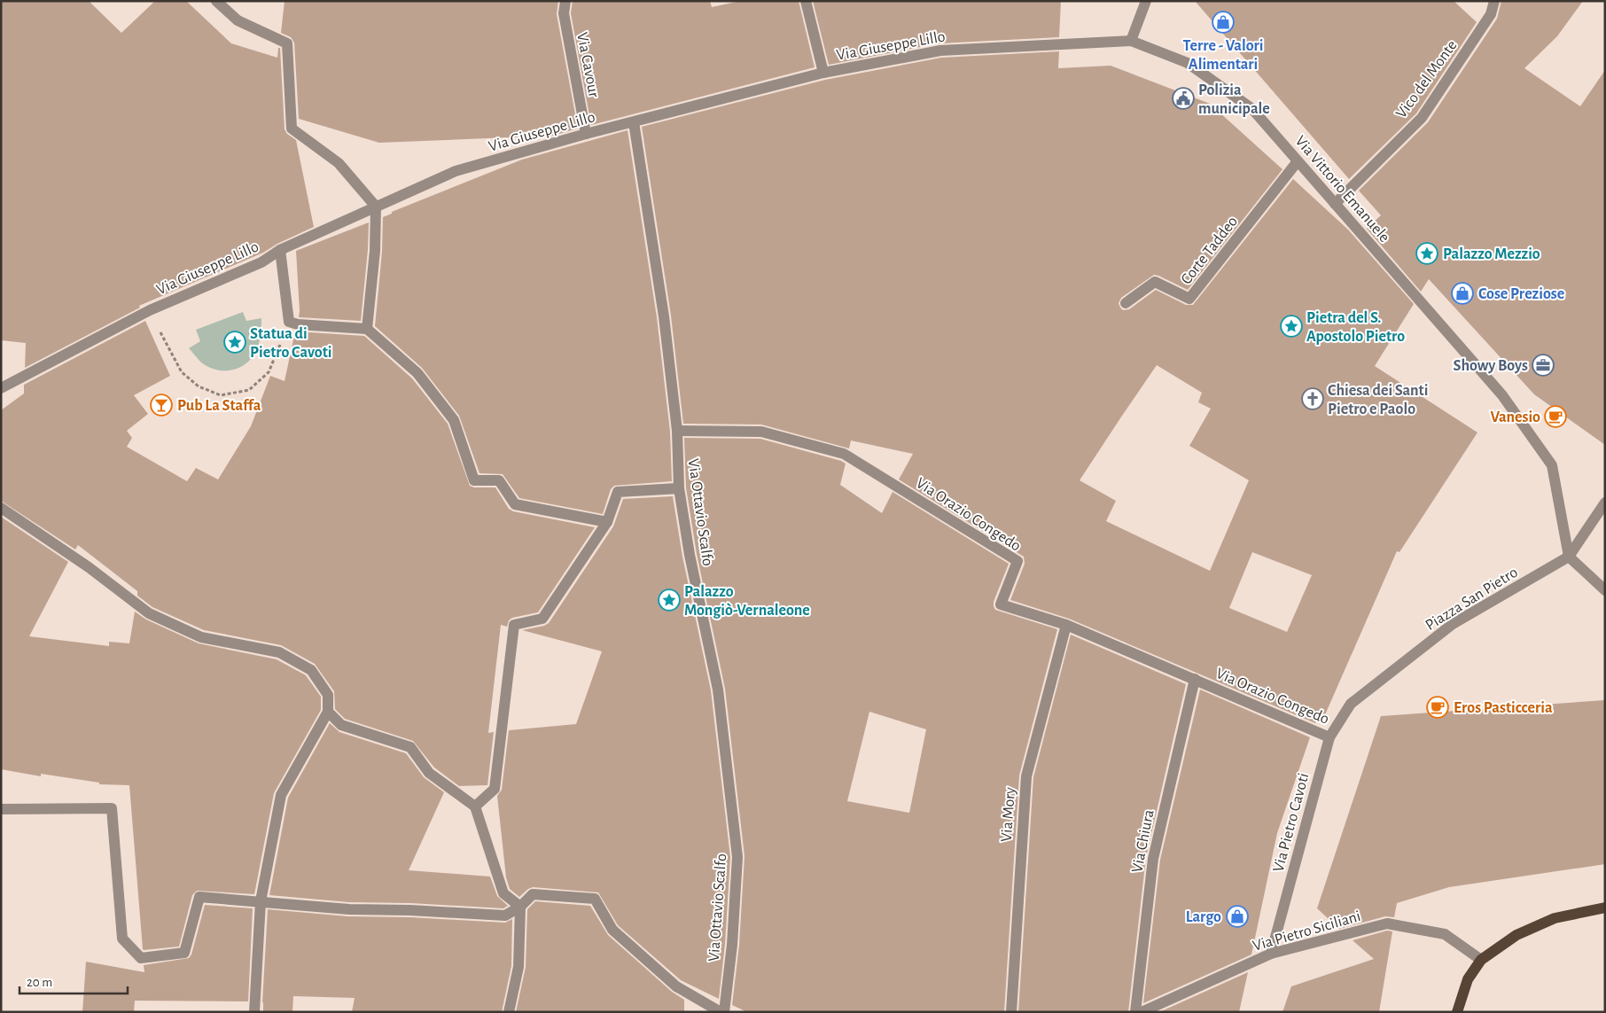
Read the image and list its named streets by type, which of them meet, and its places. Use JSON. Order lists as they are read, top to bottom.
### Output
{
  "streets": {
    "street": [
      "Via Giuseppe Lillo",
      "Via Cavour",
      "Vico del Monte",
      "Via Vittorio Emanuele",
      "Corte Taddeo",
      "Via Ottavio Scalfo",
      "Via Orazio Congedo",
      "Piazza San Pietro",
      "Via Mory",
      "Via Pietro Cavoti",
      "Via Chiura",
      "Via Pietro Siciliani"
    ]
  },
  "crossings": [
    ["Via Giuseppe Lillo", "Via Cavour"],
    ["Via Giuseppe Lillo", "Via Vittorio Emanuele"],
    ["Via Giuseppe Lillo", "Via Ottavio Scalfo"],
    ["Vico del Monte", "Via Vittorio Emanuele"],
    ["Via Vittorio Emanuele", "Corte Taddeo"],
    ["Via Vittorio Emanuele", "Piazza San Pietro"],
    ["Via Ottavio Scalfo", "Via Orazio Congedo"],
    ["Via Orazio Congedo", "Via Mory"],
    ["Via Orazio Congedo", "Via Pietro Cavoti"],
    ["Via Orazio Congedo", "Via Chiura"],
    ["Piazza San Pietro", "Via Pietro Cavoti"],
    ["Via Pietro Cavoti", "Via Pietro Siciliani"]
  ],
  "places": {
    "shop": ["Terre - Valori Alimentari", "Cose Preziose", "Largo"],
    "public building": ["Polizia municipale"],
    "place": [
      "Palazzo Mezzio",
      "Pietra del S. Apostolo Pietro",
      "Statua di Pietro Cavoti",
      "Palazzo Mongiò-Vernaleone"
    ],
    "office": ["Showy Boys"],
    "church": ["Chiesa dei Santi Pietro e Paolo"],
    "bar": ["Pub La Staffa"],
    "cafe": ["Vanesio", "Eros Pasticceria"]
  },
  "scale_bar": "20 m"
}
